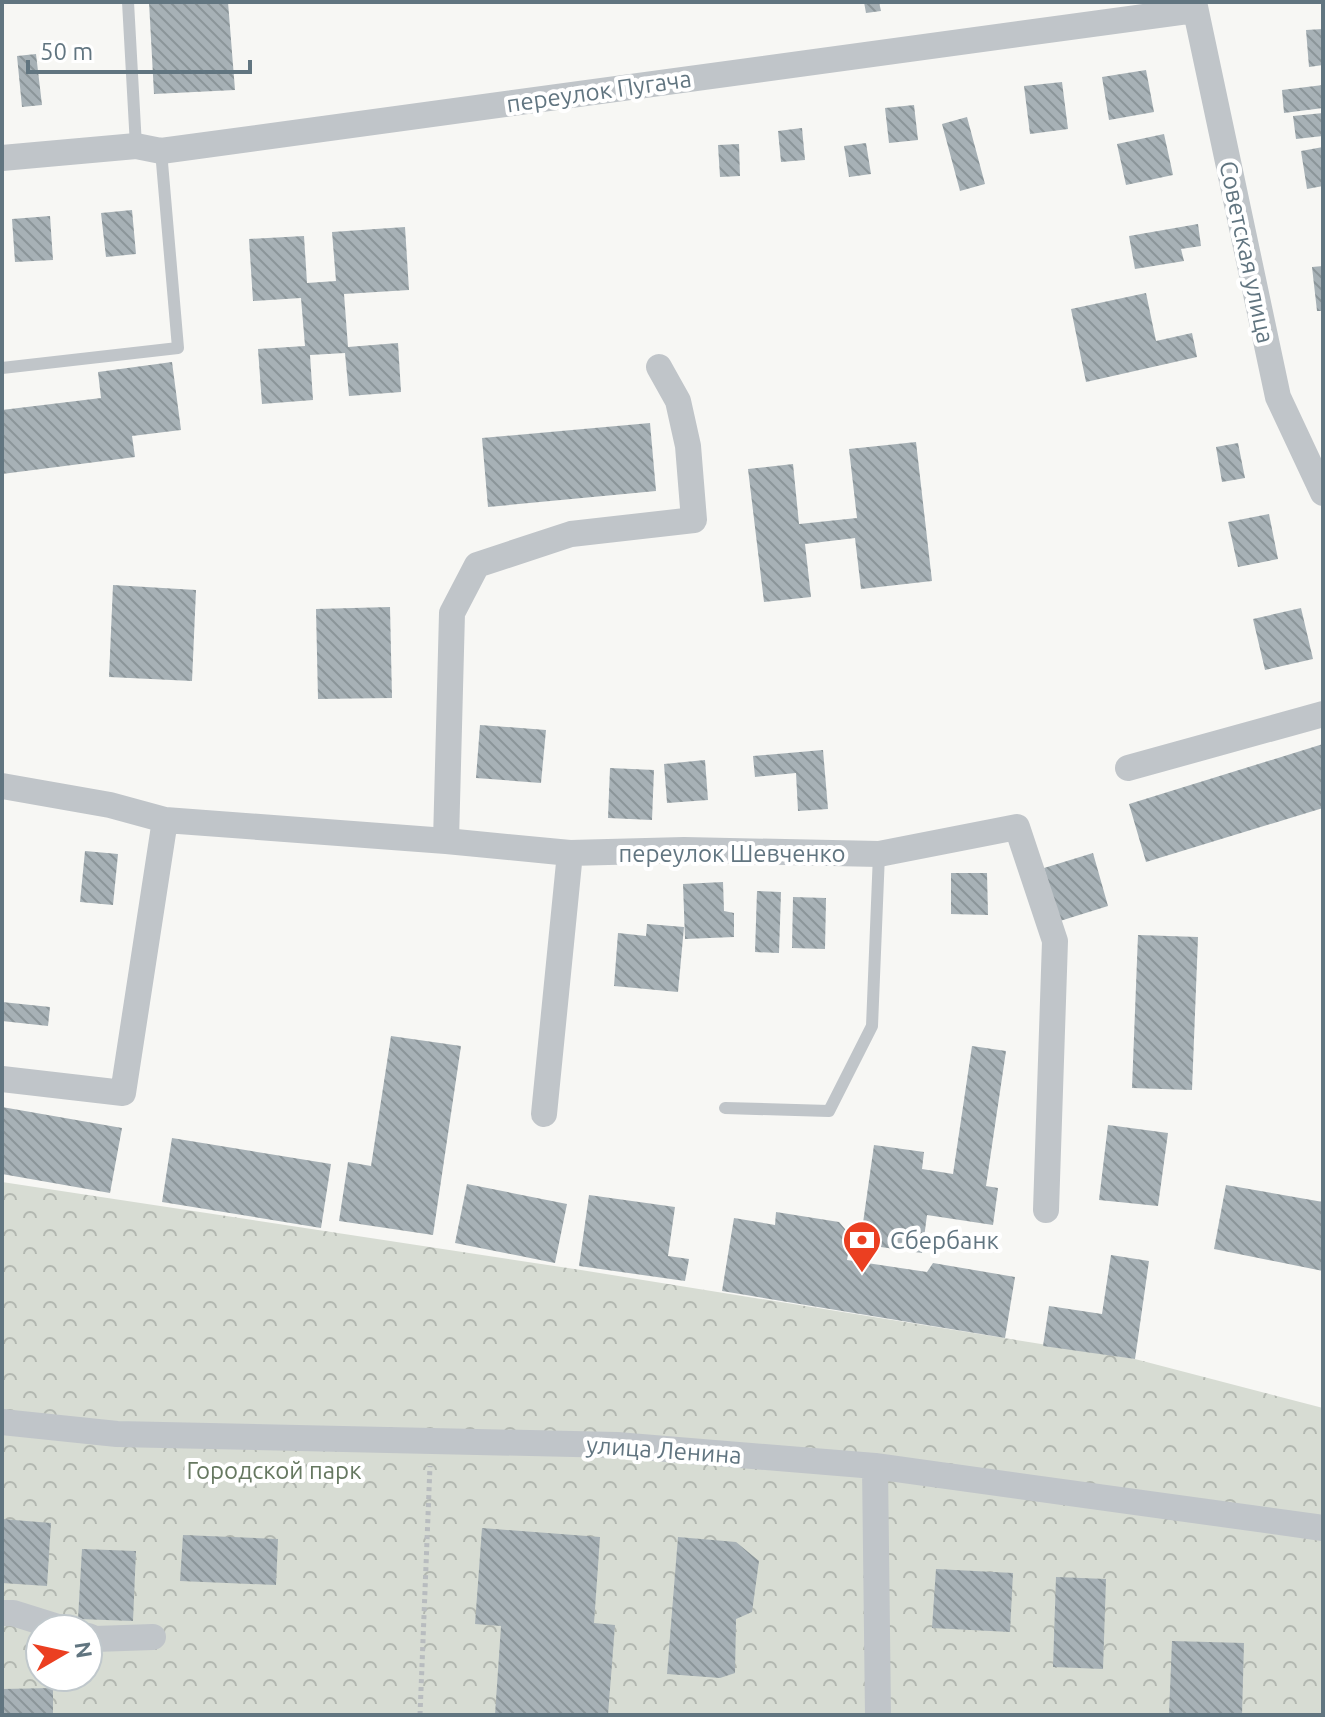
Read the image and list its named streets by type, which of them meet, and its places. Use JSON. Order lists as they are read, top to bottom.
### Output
{
  "streets": {
    "street": [
      "переулок Пугача",
      "Советская улица",
      "переулок Шевченко",
      "улица Ленина"
    ]
  },
  "crossings": [
    ["переулок Пугача", "Советская улица"]
  ],
  "parks": ["Городской парк"],
  "places": {
    "bank": ["Сбербанк"]
  },
  "scale_bar": "50 m",
  "north": "right"
}
